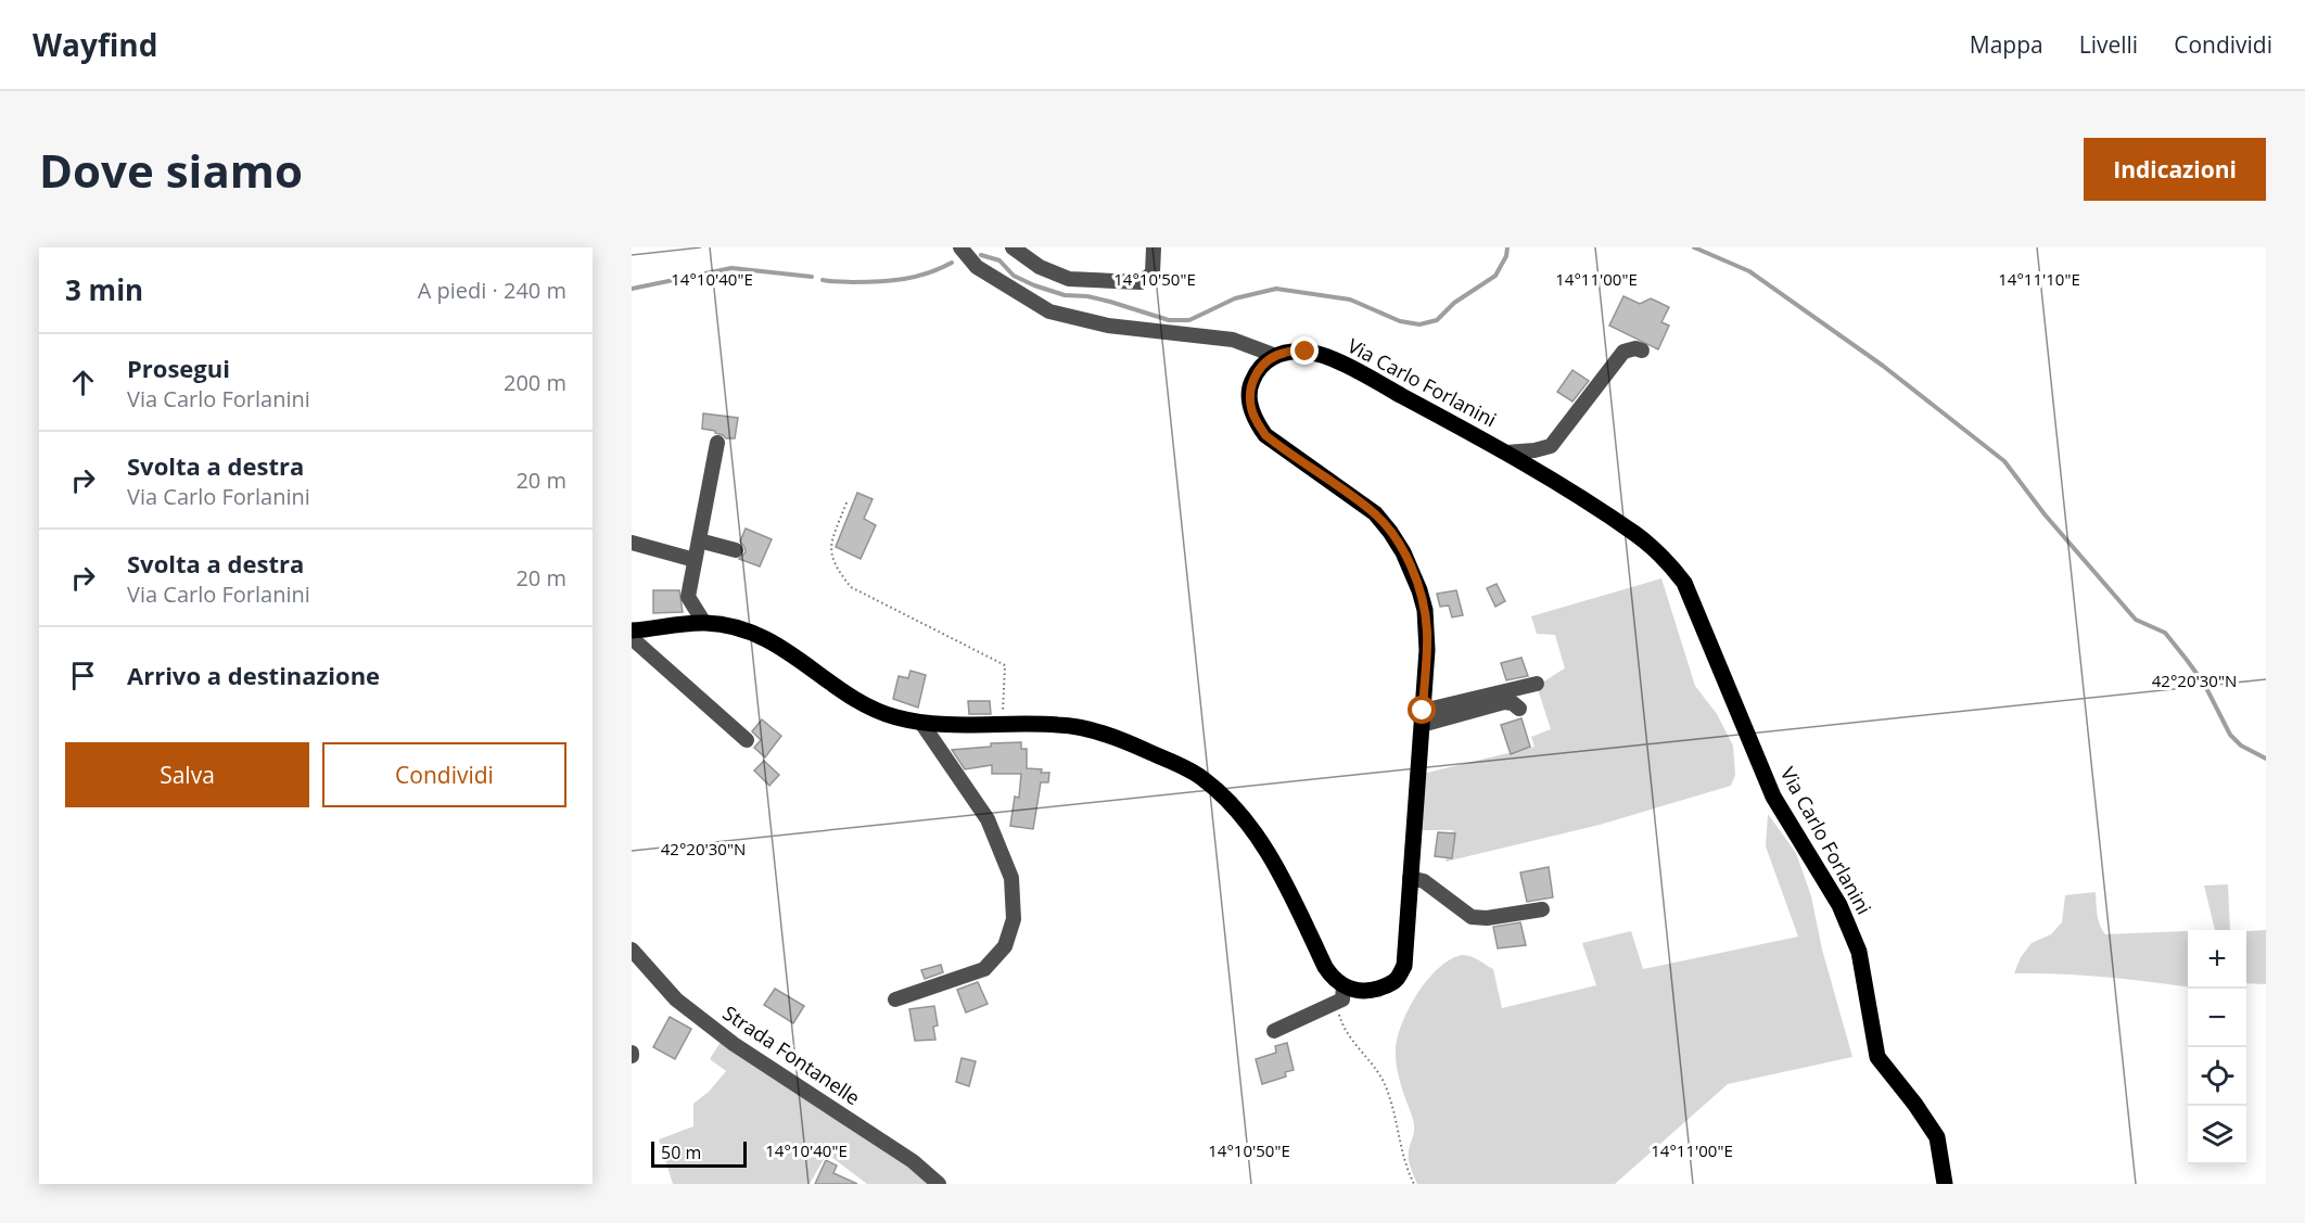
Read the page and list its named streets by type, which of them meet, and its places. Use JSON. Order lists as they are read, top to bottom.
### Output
{
  "streets": {
    "main road": ["Via Carlo Forlanini"],
    "street": ["Strada Fontanelle"]
  },
  "scale_bar": "50 m",
  "page": {
    "header": "Wayfind",
    "nav": ["Mappa", "Livelli", "Condividi"],
    "buttons": [
      "Indicazioni",
      ["Salva", "Condividi"]
    ],
    "title": "Dove siamo",
    "heading": ["3 min", "A piedi · 240 m"],
    "list": [
      ["Prosegui", "Via Carlo Forlanini", "200 m"],
      ["Svolta a destra", "Via Carlo Forlanini", "20 m"],
      ["Svolta a destra", "Via Carlo Forlanini", "20 m"],
      "Arrivo a destinazione"
    ],
    "map_buttons": ["+", "−"],
    "scale": "50 m"
  },
  "coordinates": [
    "14°10'40\"E",
    "14°10'50\"E",
    "14°11'00\"E",
    "14°11'10\"E",
    "42°20'30\"N"
  ]
}
